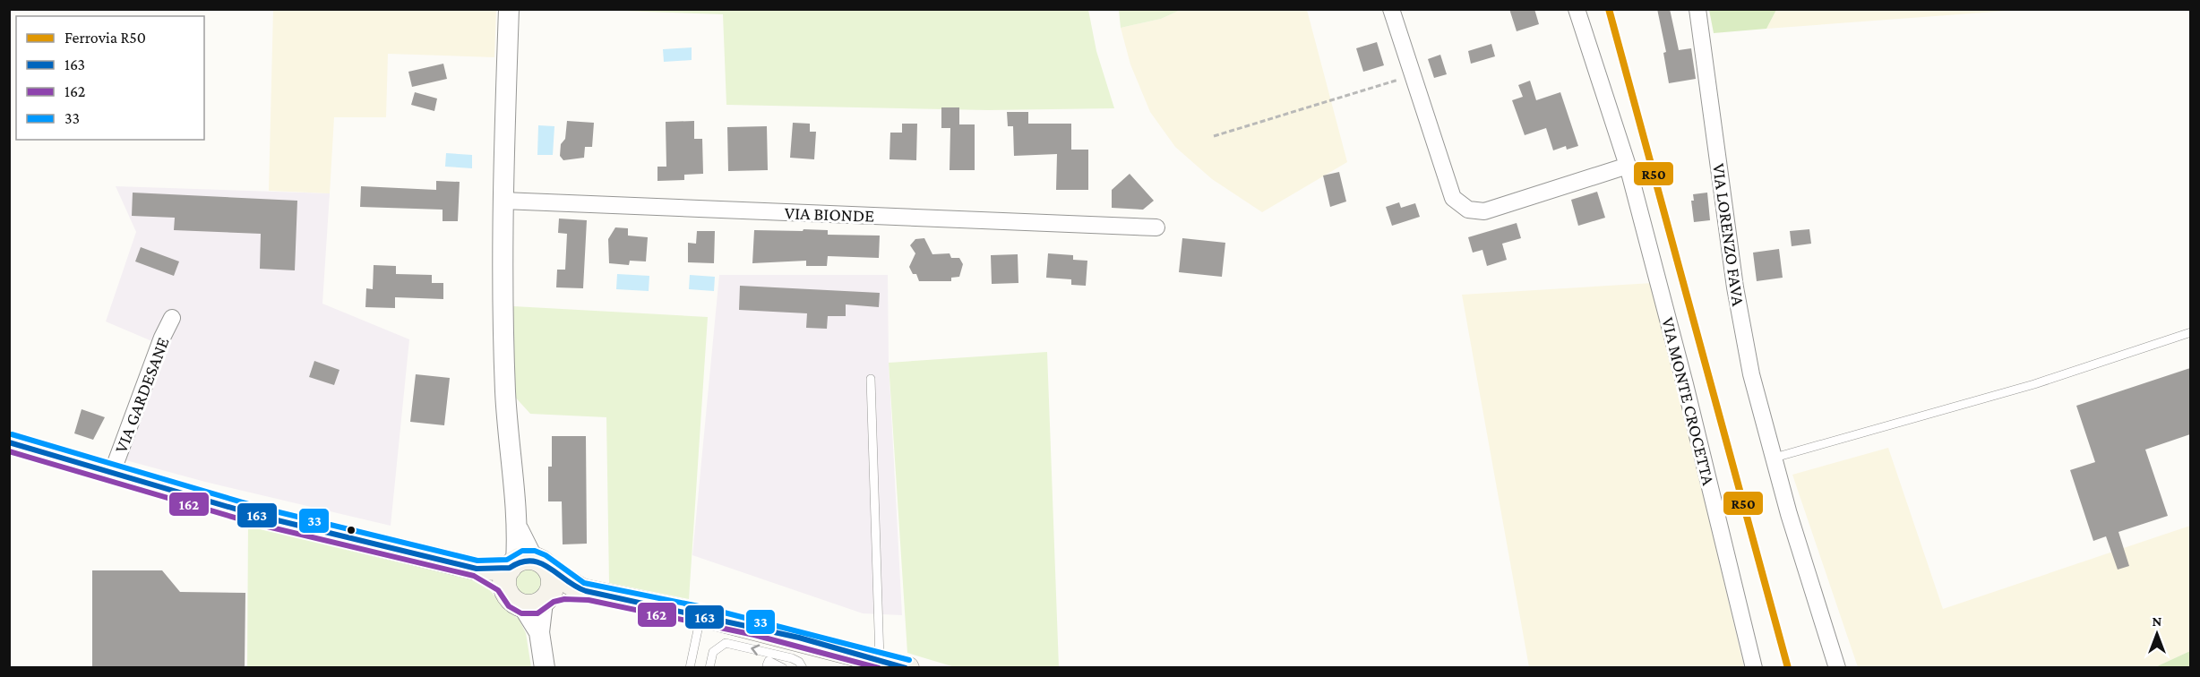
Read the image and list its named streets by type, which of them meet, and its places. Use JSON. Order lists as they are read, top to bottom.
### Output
{
  "streets": {
    "main road": ["VIA GARDESANE"],
    "street": ["VIA BIONDE", "VIA LORENZO FAVA", "VIA MONTE CROCETTA"]
  },
  "lines": [
    "rail line R50",
    "transit line 33",
    "transit line 163",
    "transit line 162"
  ],
  "legend": [
    "Ferrovia R50",
    "163",
    "162",
    "33"
  ],
  "north": "top"
}
